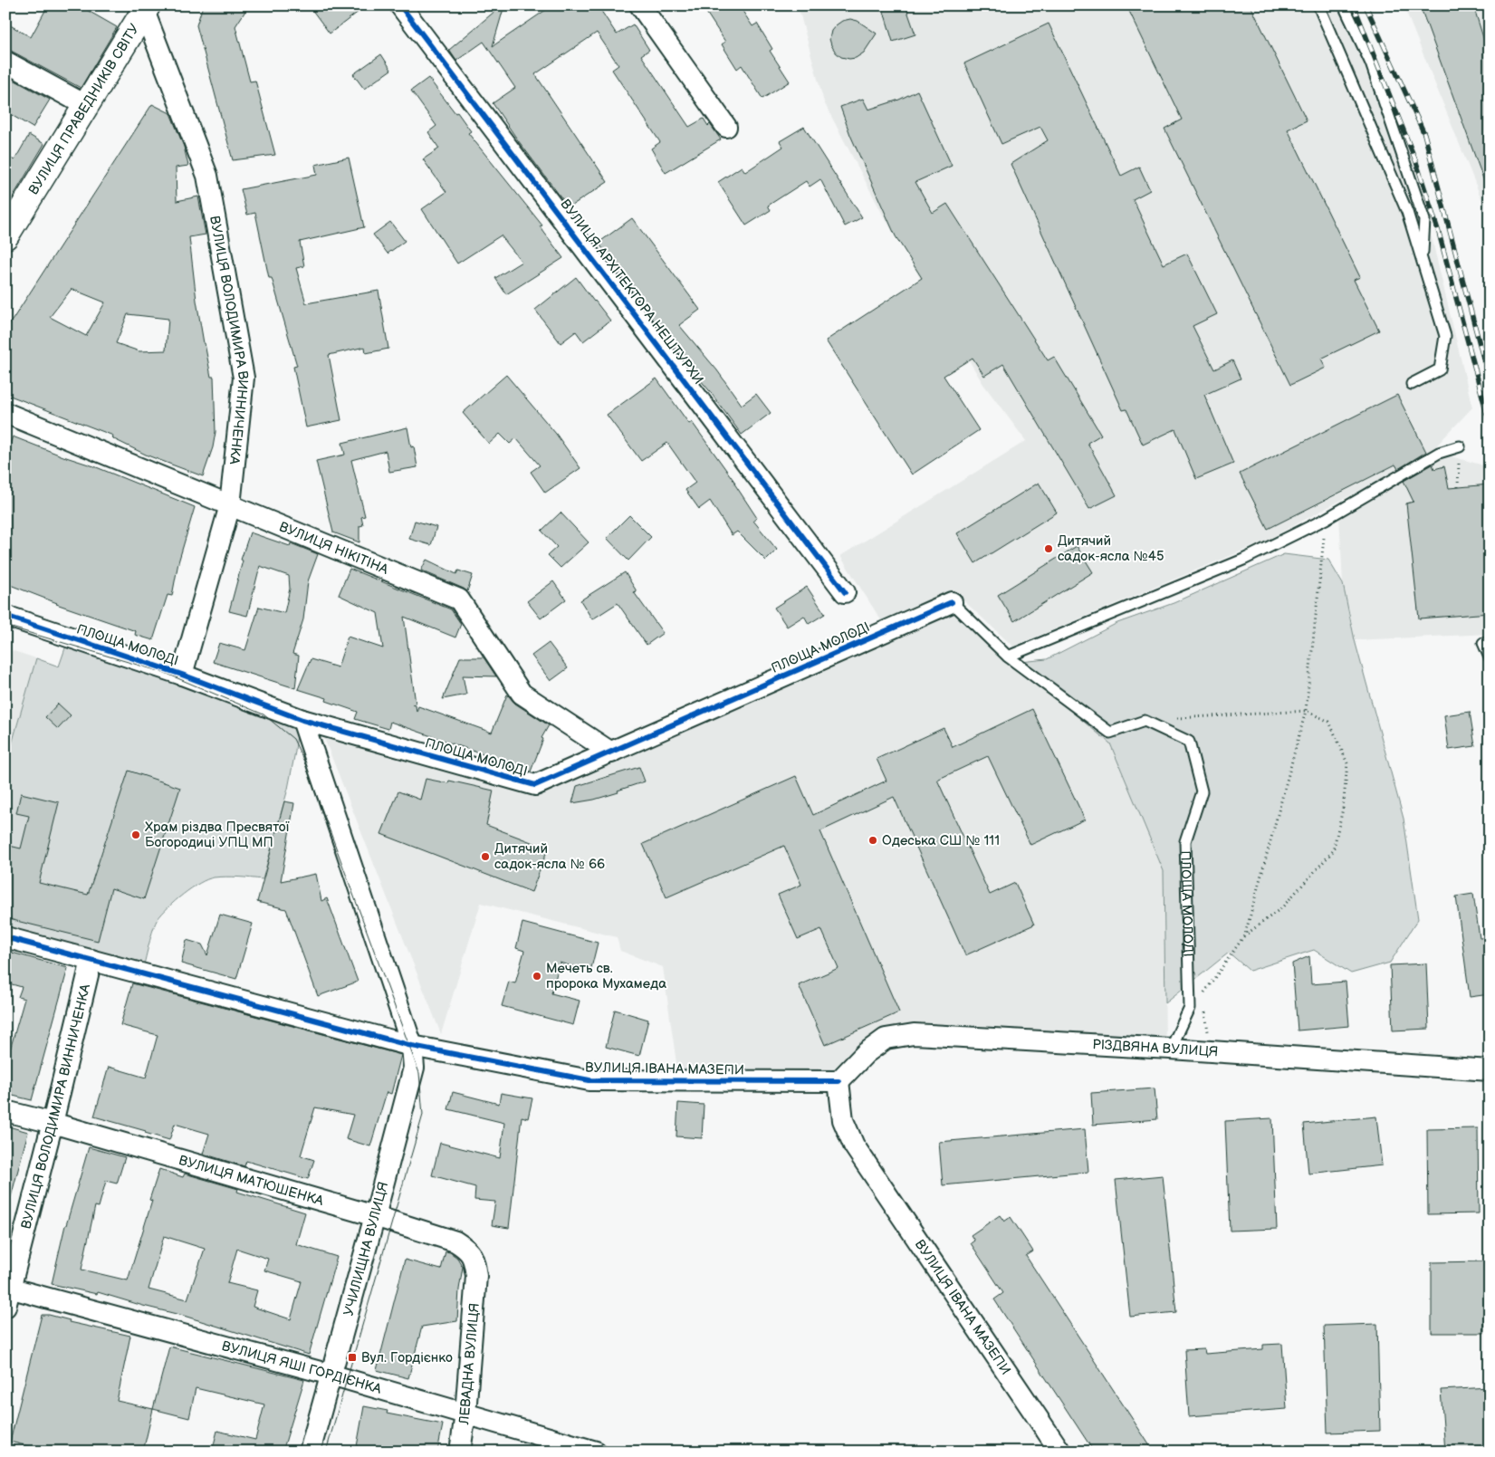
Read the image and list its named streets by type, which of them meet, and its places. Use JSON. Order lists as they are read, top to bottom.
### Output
{
  "streets": {
    "main road": ["ВУЛИЦЯ ПРАВЕДНИКІВ СВІТУ"],
    "street": [
      "ВУЛИЦЯ АРХІТЕКТОРА НЕШТУРХИ",
      "ВУЛИЦЯ ВОЛОДИМИРА ВИННИЧЕНКА",
      "ВУЛИЦЯ НІКІТІНА",
      "ПЛОЩА МОЛОДІ",
      "РІЗДВЯНА ВУЛИЦЯ",
      "ВУЛИЦЯ ІВАНА МАЗЕПИ",
      "ВУЛИЦЯ МАТЮШЕНКА",
      "УЧИЛИЩНА ВУЛИЦЯ",
      "ЛЕВАДНА ВУЛИЦЯ",
      "ВУЛИЦЯ ЯШІ ГОРДІЄНКА"
    ]
  },
  "crossings": [
    ["ВУЛИЦЯ ПРАВЕДНИКІВ СВІТУ", "ВУЛИЦЯ ВОЛОДИМИРА ВИННИЧЕНКА"],
    ["ВУЛИЦЯ ВОЛОДИМИРА ВИННИЧЕНКА", "ВУЛИЦЯ НІКІТІНА"],
    ["ВУЛИЦЯ ВОЛОДИМИРА ВИННИЧЕНКА", "ПЛОЩА МОЛОДІ"],
    ["ВУЛИЦЯ ВОЛОДИМИРА ВИННИЧЕНКА", "ВУЛИЦЯ МАТЮШЕНКА"],
    ["ВУЛИЦЯ ВОЛОДИМИРА ВИННИЧЕНКА", "ВУЛИЦЯ ЯШІ ГОРДІЄНКА"],
    ["ВУЛИЦЯ НІКІТІНА", "ПЛОЩА МОЛОДІ"],
    ["ПЛОЩА МОЛОДІ", "РІЗДВЯНА ВУЛИЦЯ"],
    ["РІЗДВЯНА ВУЛИЦЯ", "ВУЛИЦЯ ІВАНА МАЗЕПИ"],
    ["ВУЛИЦЯ ІВАНА МАЗЕПИ", "УЧИЛИЩНА ВУЛИЦЯ"],
    ["ВУЛИЦЯ МАТЮШЕНКА", "УЧИЛИЩНА ВУЛИЦЯ"],
    ["ВУЛИЦЯ МАТЮШЕНКА", "ЛЕВАДНА ВУЛИЦЯ"],
    ["УЧИЛИЩНА ВУЛИЦЯ", "ВУЛИЦЯ ЯШІ ГОРДІЄНКА"],
    ["ЛЕВАДНА ВУЛИЦЯ", "ВУЛИЦЯ ЯШІ ГОРДІЄНКА"]
  ],
  "places": {
    "other": [
      "Дитячий садок-ясла №45",
      "Храм різдва Пресвятої Богородиці УПЦ МП",
      "Одеська СШ № 111",
      "Дитячий садок-ясла № 66",
      "Мечеть св. пророка Мухамеда"
    ],
    "transit": ["Вул. Гордієнко"]
  }
}
